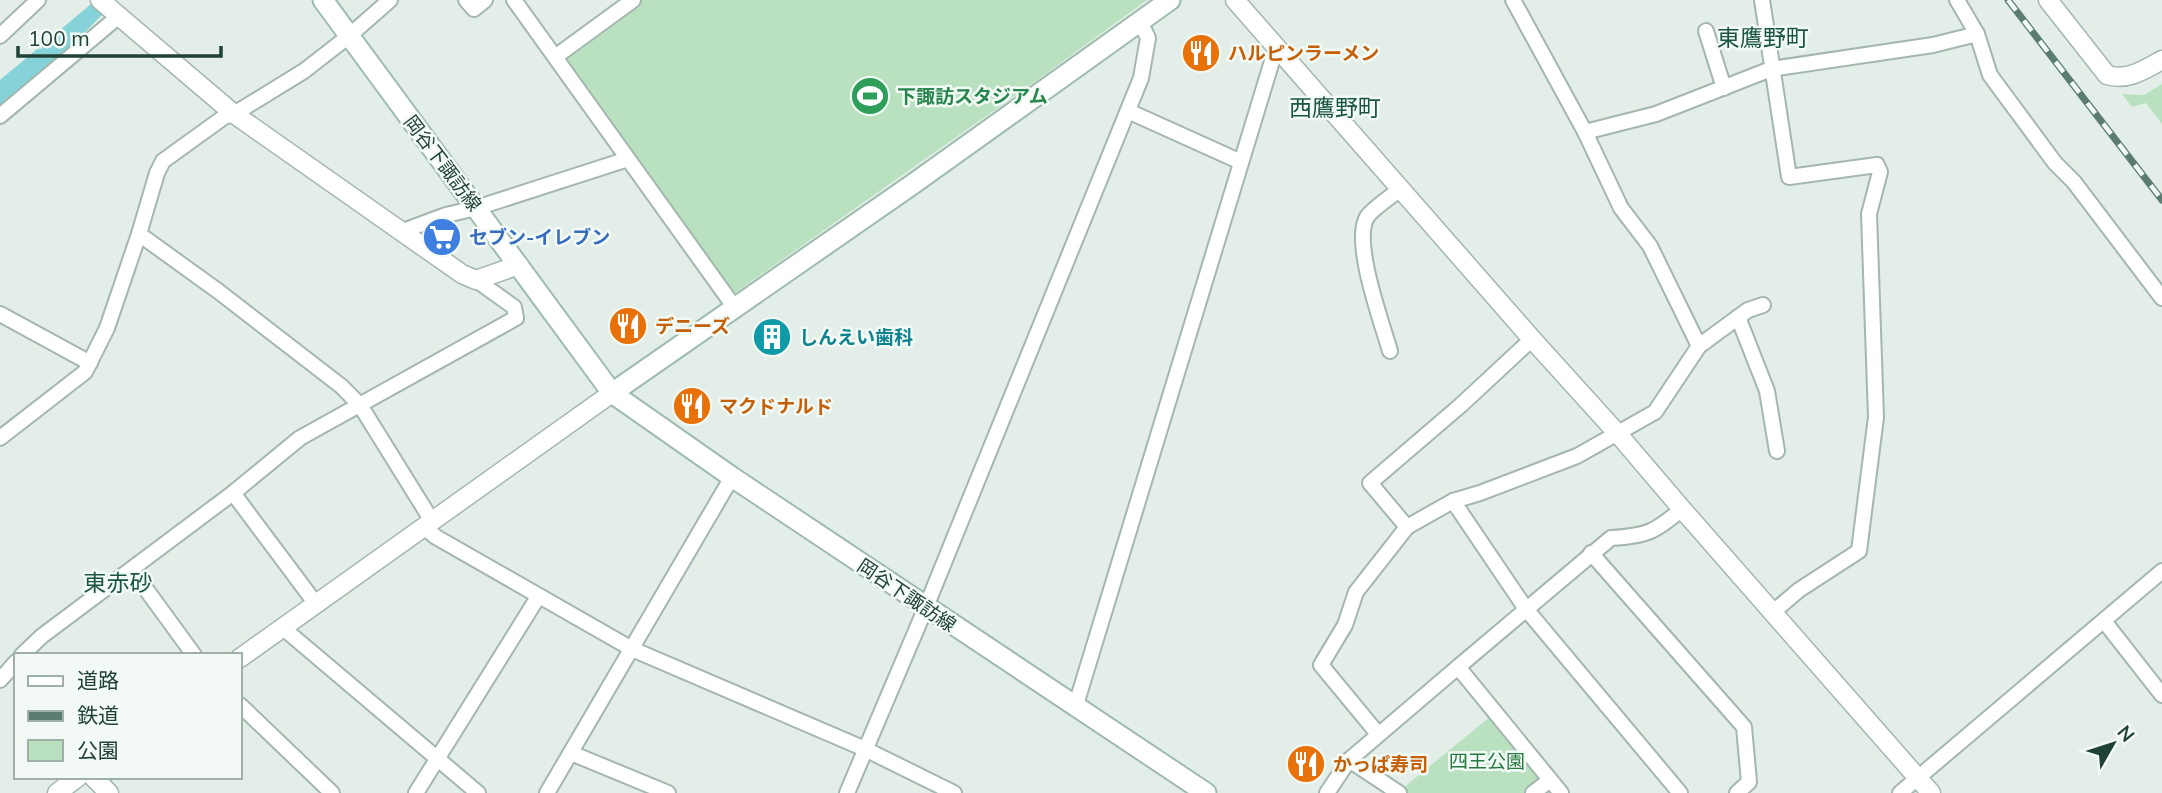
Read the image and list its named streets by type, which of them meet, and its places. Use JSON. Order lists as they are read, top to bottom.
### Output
{
  "streets": {
    "main road": ["岡谷下諏訪線"]
  },
  "districts": ["東鷹野町", "西鷹野町", "東赤砂"],
  "parks": ["四王公園"],
  "places": {
    "restaurant": [
      "ハルピンラーメン",
      "デニーズ",
      "マクドナルド",
      "かっぱ寿司"
    ],
    "sports": ["下諏訪スタジアム"],
    "supermarket": ["セブン-イレブン"],
    "building": ["しんえい歯科"]
  },
  "legend": ["道路", "鉄道", "公園"],
  "scale_bar": "100 m",
  "north": "top right"
}
